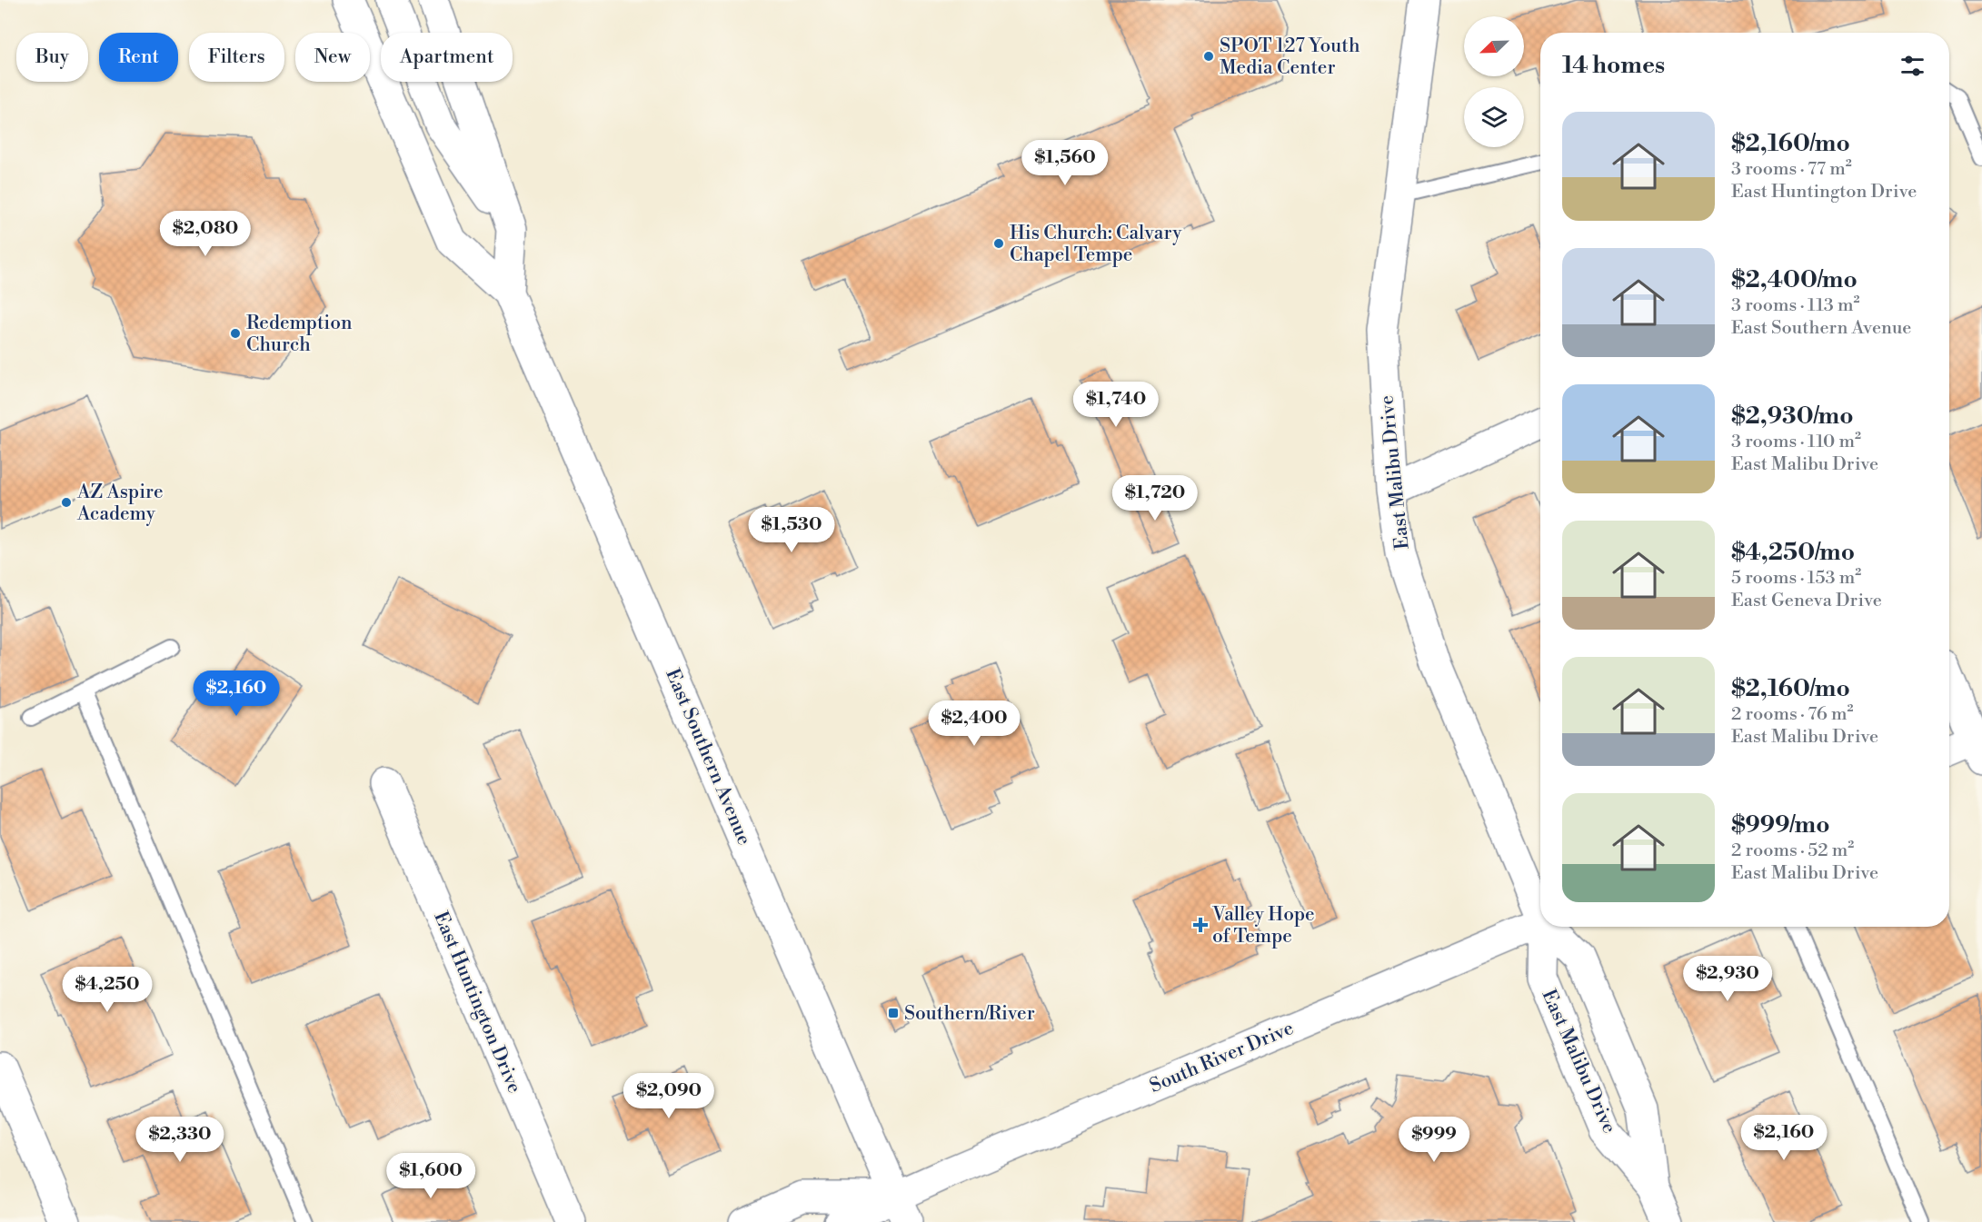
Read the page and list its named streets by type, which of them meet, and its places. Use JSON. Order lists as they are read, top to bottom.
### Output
{
  "streets": {
    "street": [
      "East Malibu Drive",
      "East Southern Avenue",
      "East Huntington Drive",
      "South River Drive"
    ]
  },
  "crossings": [
    ["East Southern Avenue", "South River Drive"]
  ],
  "places": {
    "other": [
      "SPOT 127 Youth Media Center",
      "His Church: Calvary Chapel Tempe",
      "Redemption Church",
      "AZ Aspire Academy"
    ],
    "health": ["Valley Hope of Tempe"],
    "transit": ["Southern/River"]
  },
  "north": "bottom left",
  "page": {
    "chip": [
      "Buy",
      "Rent",
      "Filters",
      "New",
      "Apartment"
    ],
    "heading": "14 homes",
    "list": [
      {
        "name": "$2,160/mo",
        "note": "3 rooms · 77 m² · East Huntington Drive"
      },
      {
        "name": "$2,400/mo",
        "note": "3 rooms · 113 m² · East Southern Avenue"
      },
      {
        "name": "$2,930/mo",
        "note": "3 rooms · 110 m² · East Malibu Drive"
      },
      {
        "name": "$4,250/mo",
        "note": "5 rooms · 153 m² · East Geneva Drive"
      },
      {
        "name": "$2,160/mo",
        "note": "2 rooms · 76 m² · East Malibu Drive"
      },
      {
        "name": "$999/mo",
        "note": "2 rooms · 52 m² · East Malibu Drive"
      }
    ],
    "price": [
      "$1,560",
      "$2,080",
      "$1,740",
      "$1,720",
      "$1,530",
      "$2,160",
      "$2,400",
      "$2,930",
      "$4,250",
      "$2,090",
      "$2,160",
      "$2,330",
      "$999",
      "$1,600"
    ]
  }
}
